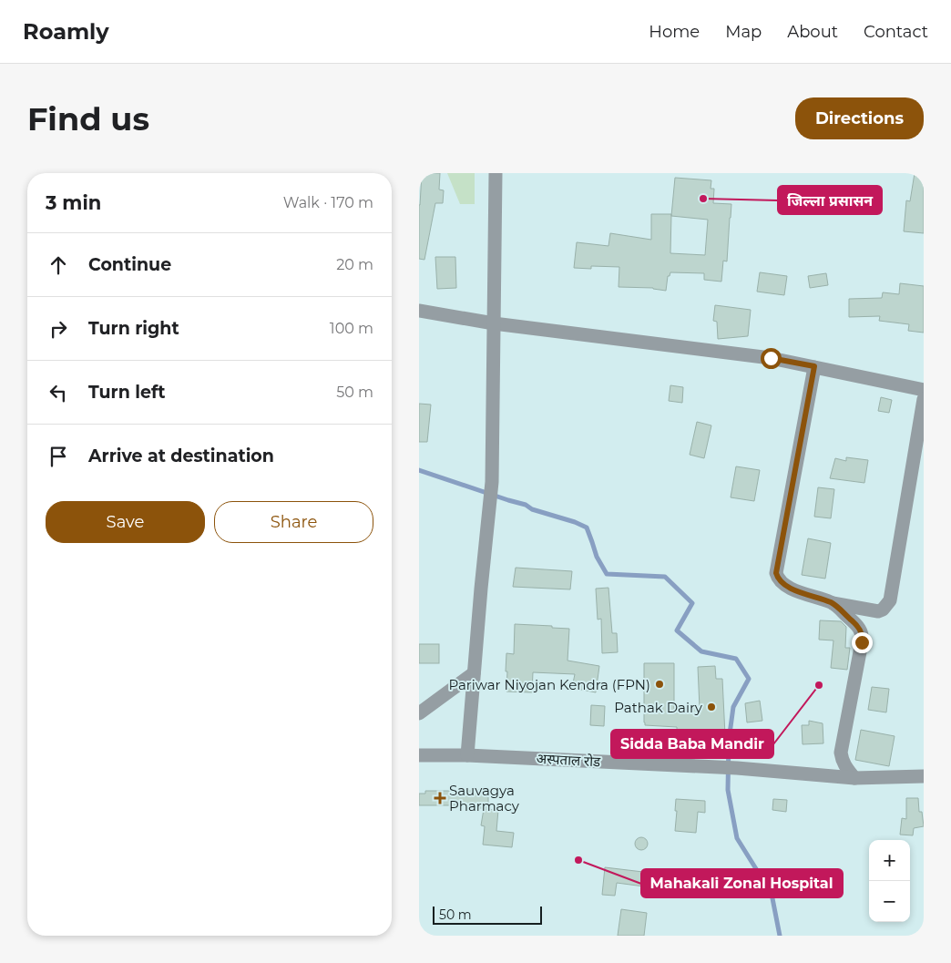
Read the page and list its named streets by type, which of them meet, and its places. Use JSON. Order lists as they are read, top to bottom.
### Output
{
  "streets": {
    "street": ["अस्पताल रोड"]
  },
  "places": {
    "other": [
      "जिल्ला प्रसासन",
      "Pariwar Niyojan Kendra (FPN)",
      "Sidda Baba Mandir",
      "Pathak Dairy",
      "Mahakali Zonal Hospital"
    ],
    "health": ["Sauvagya Pharmacy"]
  },
  "scale_bar": "50 m",
  "page": {
    "header": "Roamly",
    "nav": [
      "Home",
      "Map",
      "About",
      "Contact"
    ],
    "buttons": [
      "Directions",
      ["Save", "Share"]
    ],
    "title": "Find us",
    "heading": ["3 min", "Walk · 170 m"],
    "list": [
      ["Continue", "20 m"],
      ["Turn right", "100 m"],
      ["Turn left", "50 m"],
      "Arrive at destination"
    ],
    "map_buttons": ["+", "−"],
    "scale": "50 m"
  }
}
